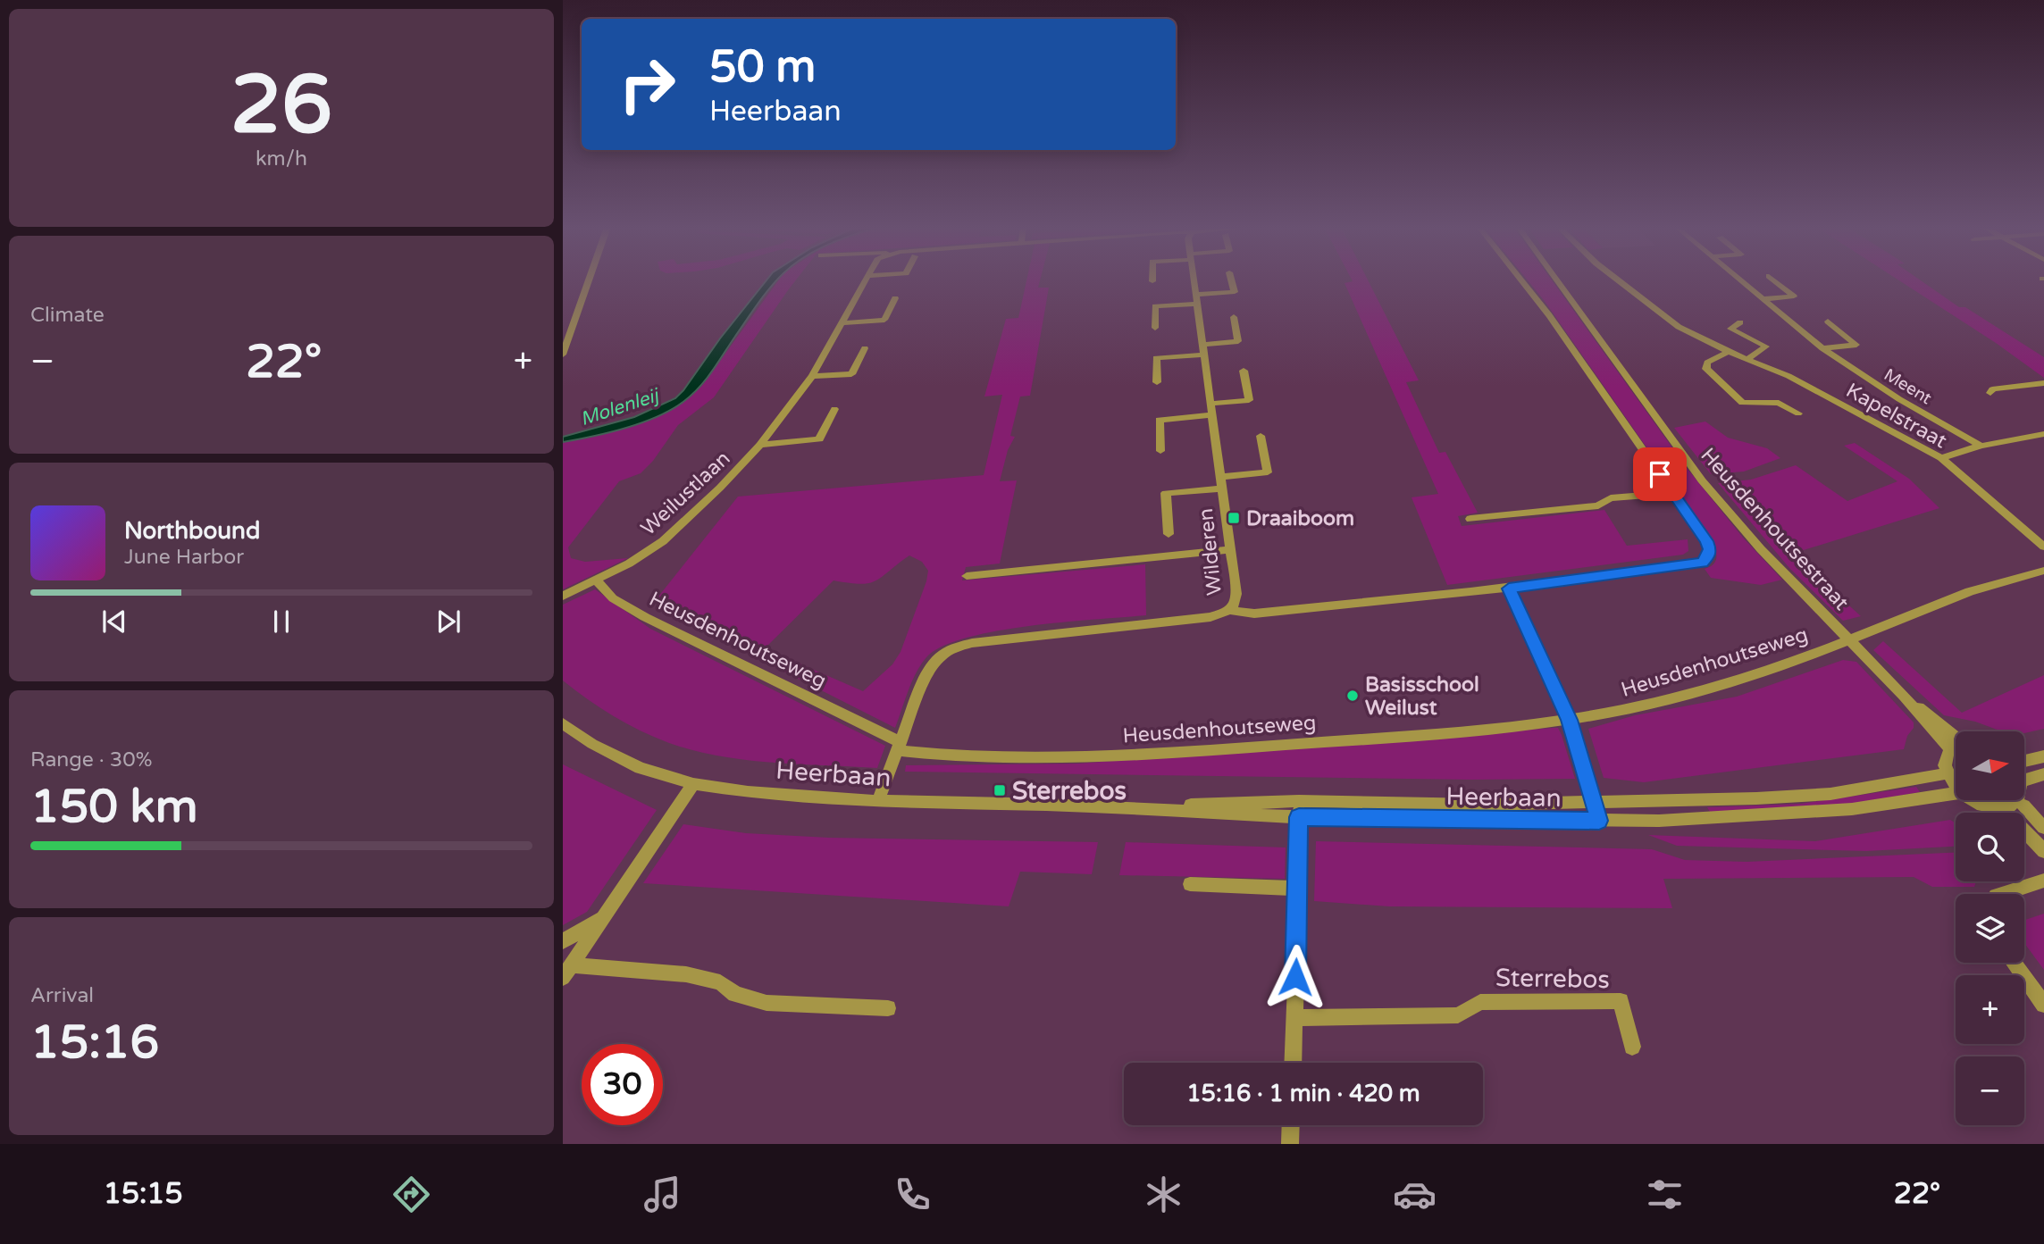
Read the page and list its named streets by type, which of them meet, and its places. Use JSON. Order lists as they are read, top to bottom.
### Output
{
  "streets": {
    "street": [
      "Meent",
      "Kapelstraat",
      "Weilustlaan",
      "Heusdenhoutsestraat",
      "Wilderen",
      "Heusdenhoutseweg",
      "Heerbaan",
      "Sterrebos"
    ]
  },
  "crossings": [
    ["Weilustlaan", "Heusdenhoutseweg"],
    ["Heusdenhoutsestraat", "Heusdenhoutseweg"]
  ],
  "water": ["Molenleij"],
  "places": {
    "transit": ["Draaiboom", "Sterrebos"],
    "other": ["Basisschool Weilust"]
  },
  "north": "right",
  "page": {
    "tile": [
      ["26", "km/h"],
      "Climate",
      ["Range · 30%", "150 km"],
      ["Arrival", "15:16"]
    ],
    "turn": ["50 m", "Heerbaan"],
    "heat": ["−", "22°", "+"],
    "song": ["Northbound", "June Harbor"],
    "map_buttons": ["+", "−"],
    "limit": "30",
    "trip": "15:16 · 1 min · 420 m",
    "tabs": ["15:15", "22°"]
  }
}
